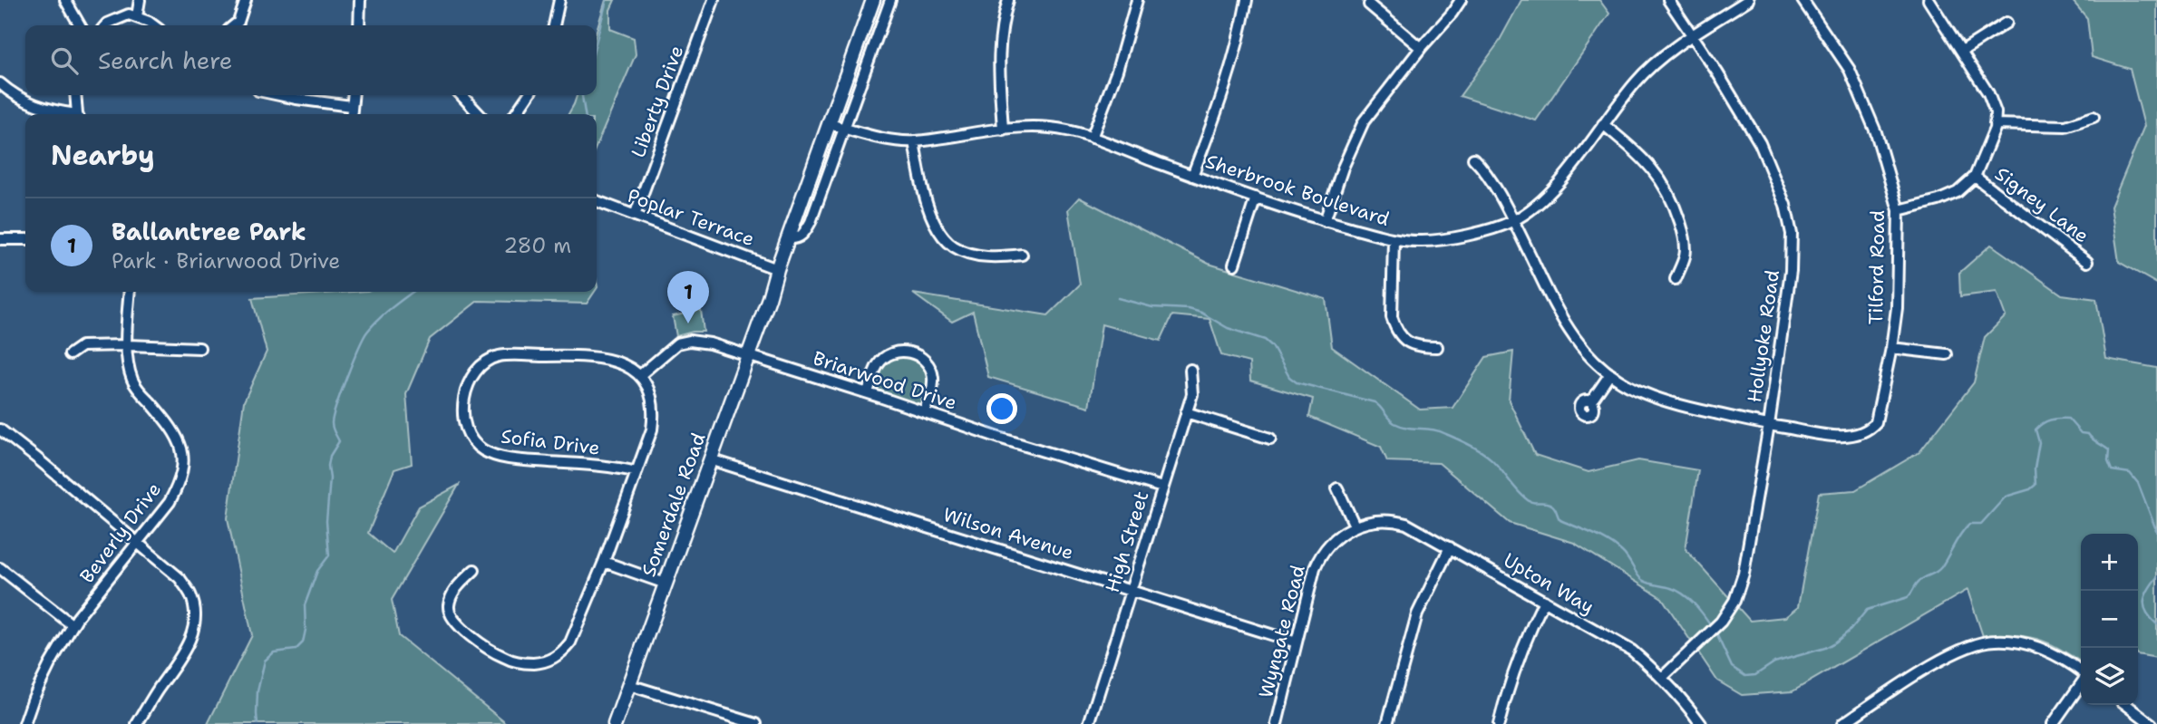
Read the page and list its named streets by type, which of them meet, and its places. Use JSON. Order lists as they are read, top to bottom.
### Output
{
  "streets": {
    "main road": ["Somerdale Road"],
    "street": [
      "Liberty Drive",
      "Sherbrook Boulevard",
      "Signey Lane",
      "Poplar Terrace",
      "Tilford Road",
      "Hollyoke Road",
      "Briarwood Drive",
      "Sofia Drive",
      "Beverly Drive",
      "Wilson Avenue",
      "High Street",
      "Upton Way",
      "Wyngate Road"
    ]
  },
  "crossings": [
    ["Liberty Drive", "Poplar Terrace"],
    ["Sherbrook Boulevard", "Hollyoke Road"],
    ["Sherbrook Boulevard", "Somerdale Road"],
    ["Poplar Terrace", "Somerdale Road"],
    ["Tilford Road", "Hollyoke Road"],
    ["Hollyoke Road", "Upton Way"],
    ["Briarwood Drive", "Sofia Drive"],
    ["Briarwood Drive", "Somerdale Road"],
    ["Briarwood Drive", "High Street"],
    ["Somerdale Road", "Wilson Avenue"],
    ["Wilson Avenue", "High Street"],
    ["Wilson Avenue", "Wyngate Road"],
    ["Upton Way", "Wyngate Road"]
  ],
  "page": {
    "search": "Search here",
    "heading": "Nearby",
    "list": [
      {
        "mark": "1",
        "name": "Ballantree Park",
        "note": "Park · Briarwood Drive",
        "value": "280 m"
      }
    ],
    "pins": "1",
    "map_buttons": ["+", "−"]
  }
}
